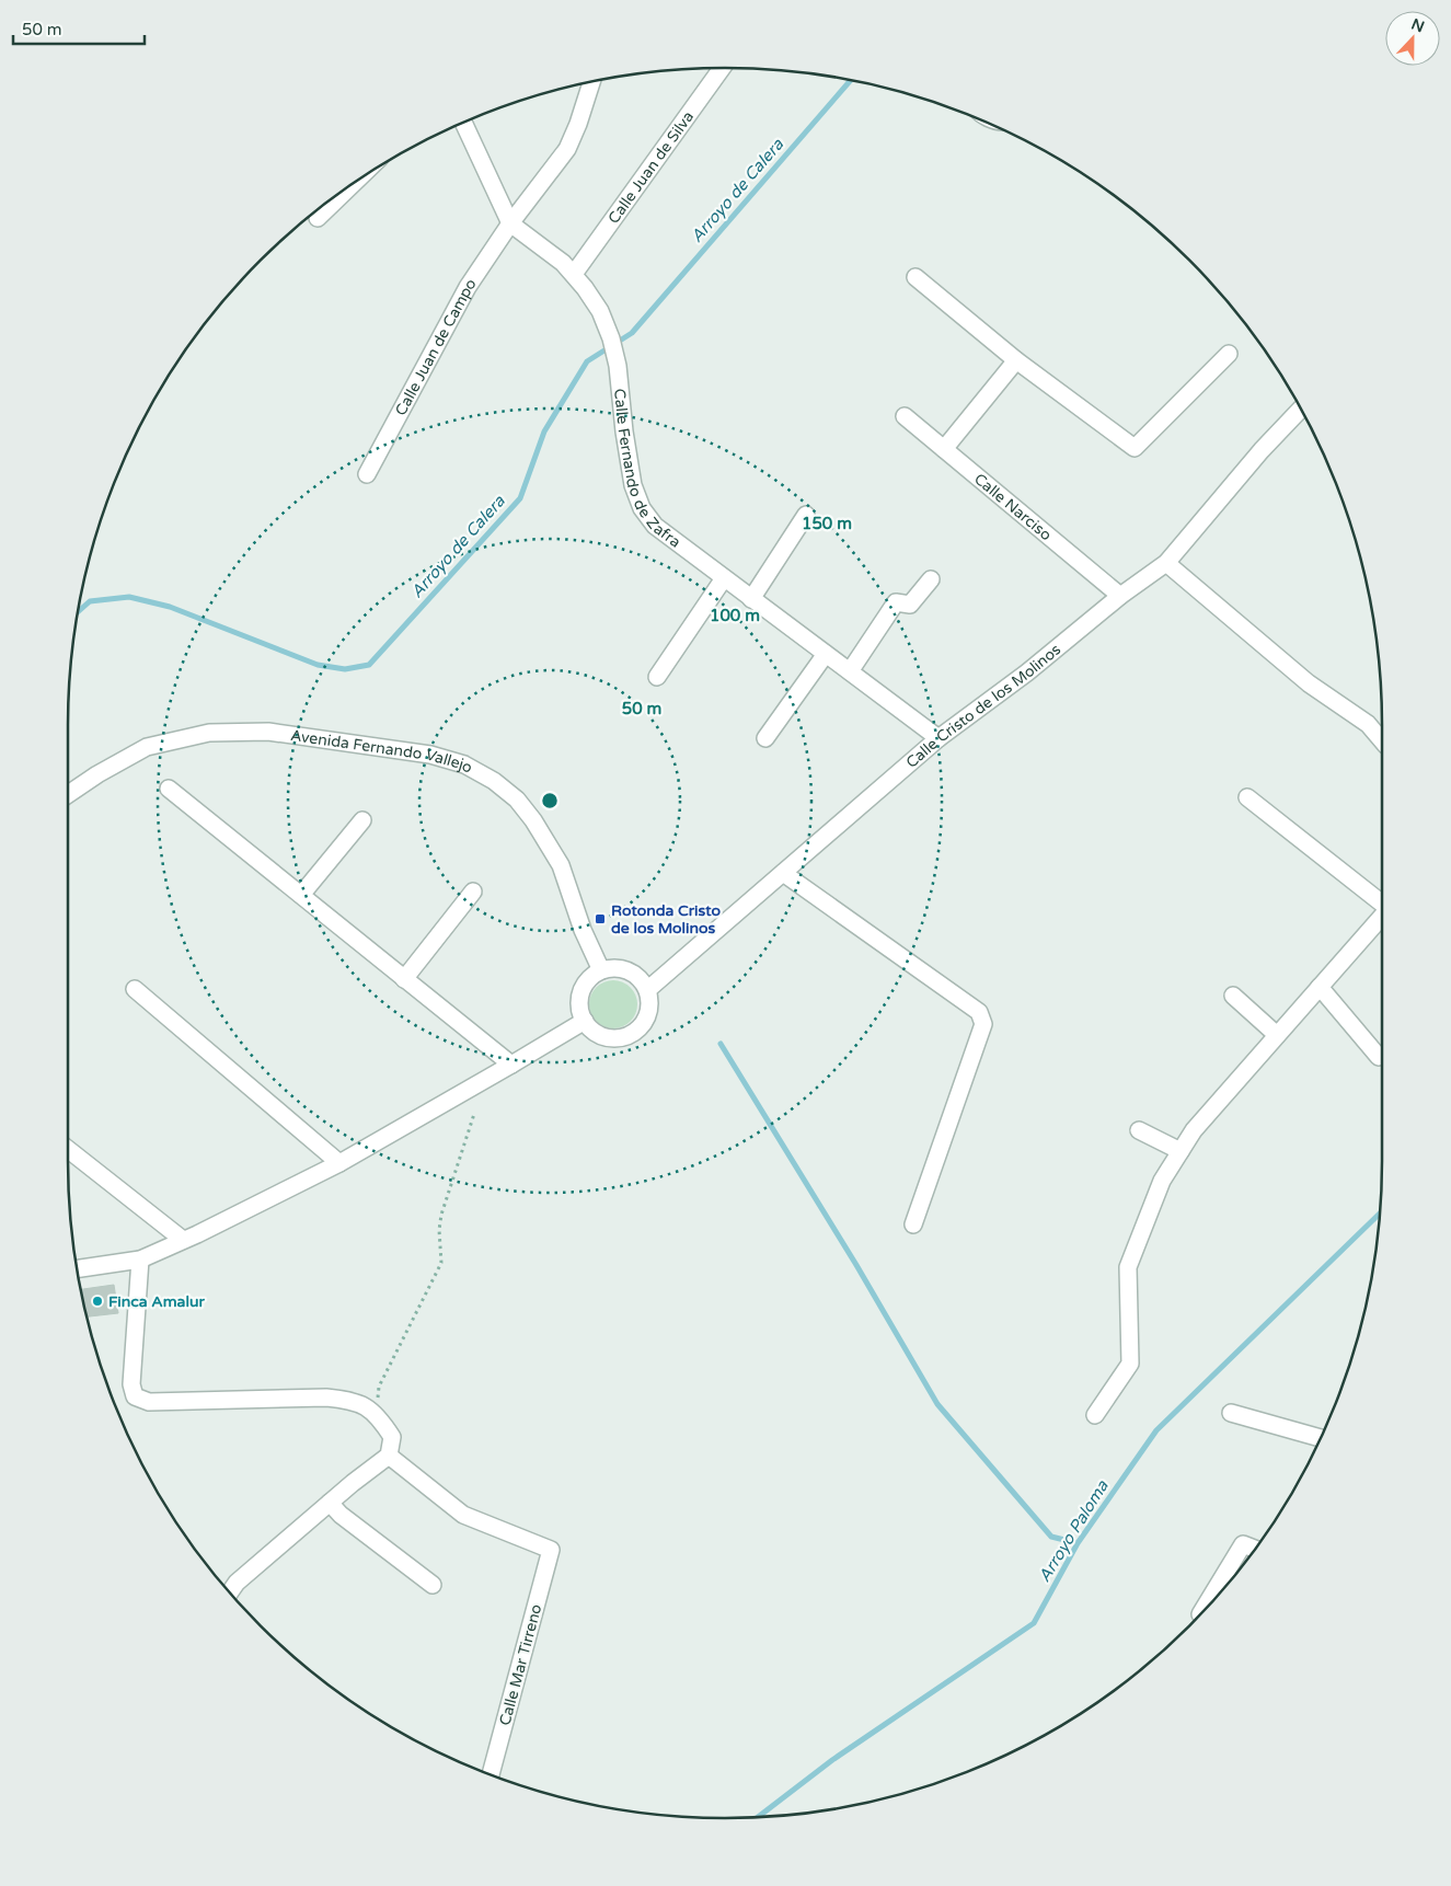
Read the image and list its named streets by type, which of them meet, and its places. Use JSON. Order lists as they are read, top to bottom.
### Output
{
  "streets": {
    "street": [
      "Calle Juan de Silva",
      "Calle Juan de Campo",
      "Calle Fernando de Zafra",
      "Calle Narciso",
      "Calle Cristo de los Molinos",
      "Avenida Fernando Vallejo",
      "Calle Mar Tirreno"
    ]
  },
  "crossings": [
    ["Calle Juan de Silva", "Calle Fernando de Zafra"],
    ["Calle Juan de Campo", "Calle Fernando de Zafra"],
    ["Calle Fernando de Zafra", "Calle Cristo de los Molinos"],
    ["Calle Narciso", "Calle Cristo de los Molinos"],
    ["Calle Cristo de los Molinos", "Avenida Fernando Vallejo"]
  ],
  "water": ["Arroyo de Calera", "Arroyo Paloma"],
  "places": {
    "transit": ["Rotonda Cristo de los Molinos"],
    "other": ["Finca Amalur"]
  },
  "scale_bar": "50 m",
  "north": "top",
  "rings": ["150 m", "100 m", "50 m"]
}
